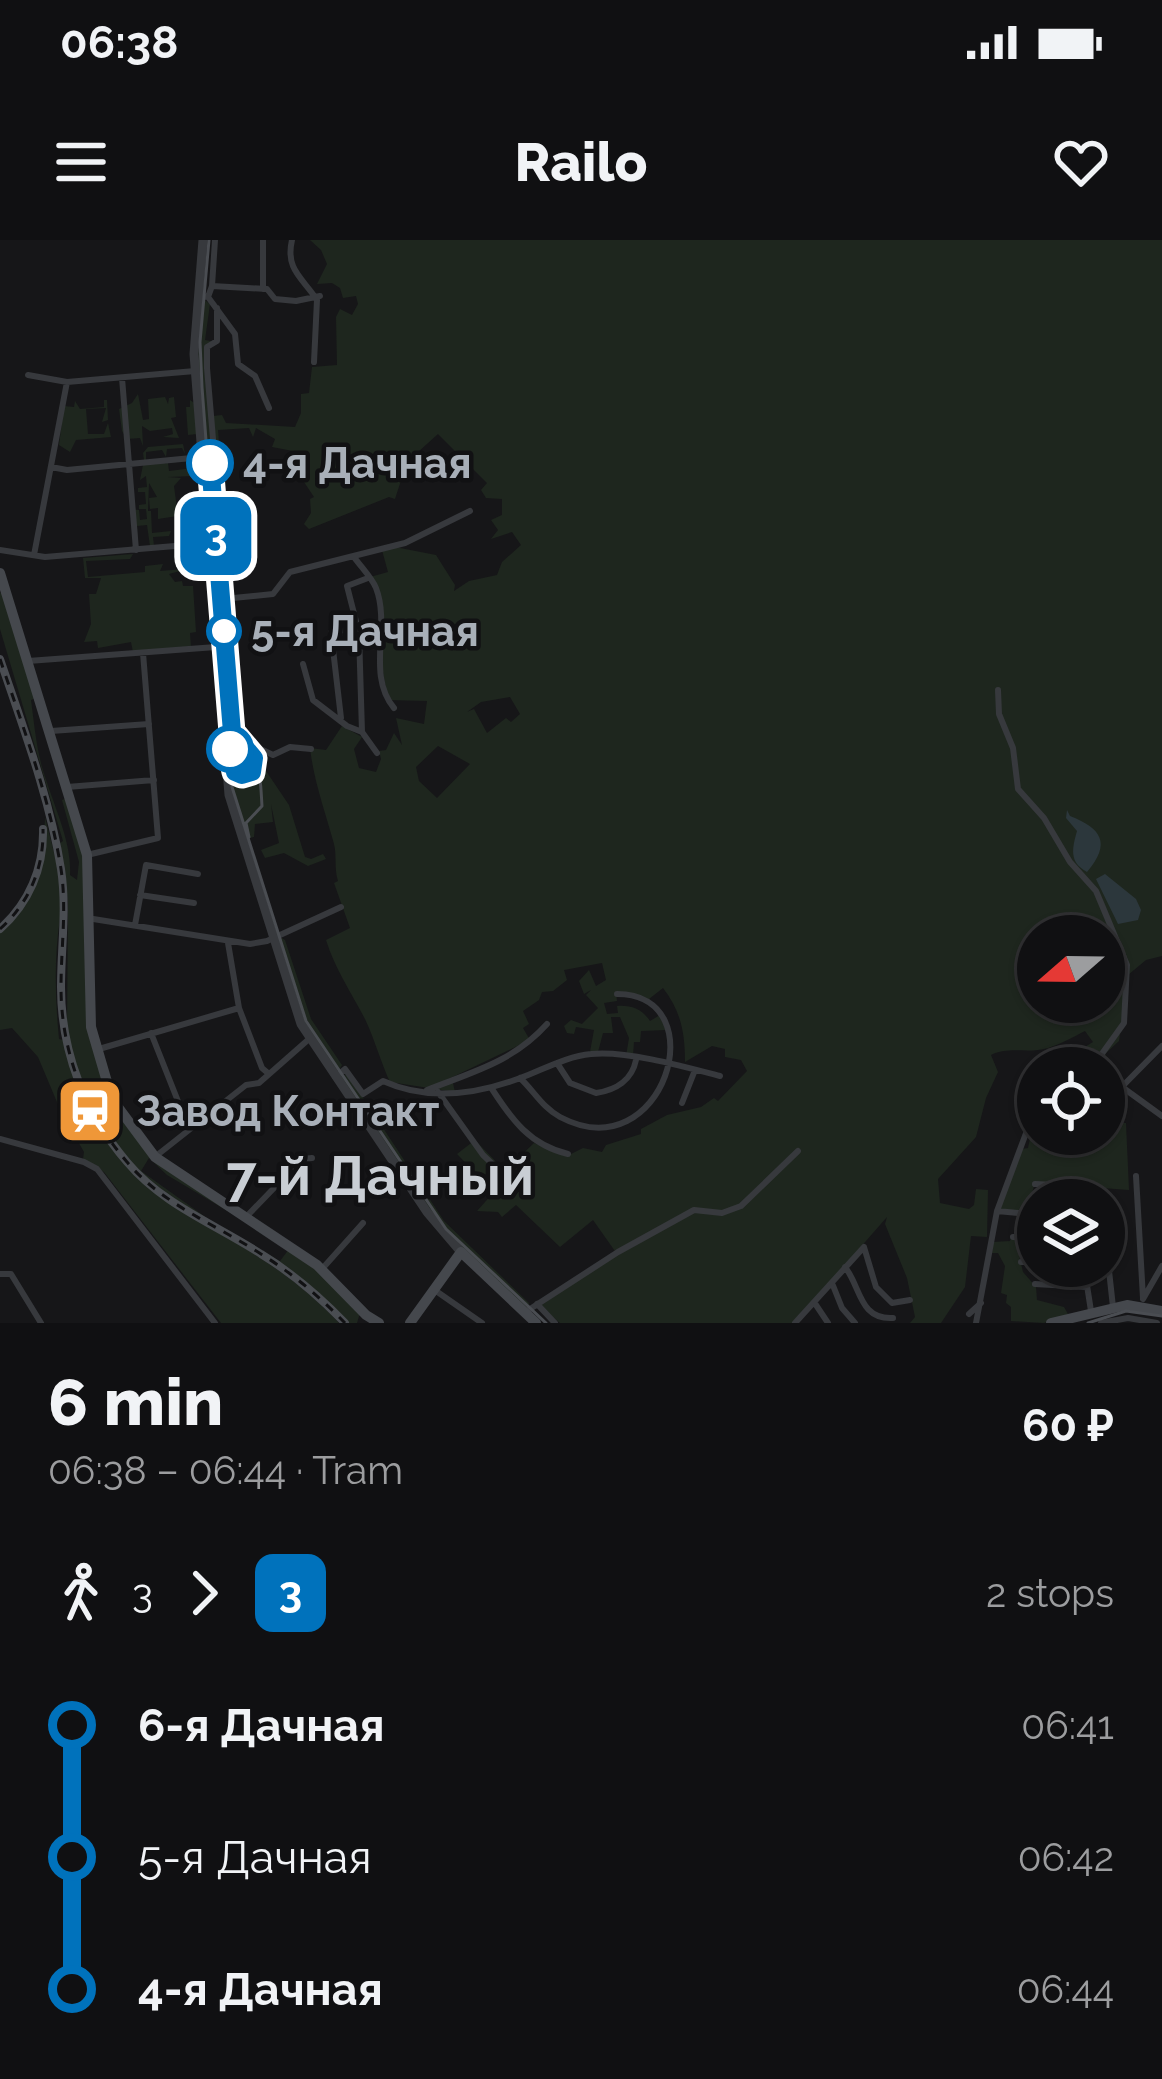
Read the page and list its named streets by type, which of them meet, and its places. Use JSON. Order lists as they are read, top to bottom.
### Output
{
  "districts": ["7-й Дачный"],
  "places": {
    "other": ["4-я Дачная", "5-я Дачная"],
    "station": ["Завод Контакт"]
  },
  "lines": ["tram line 3"],
  "north": "left",
  "page": {
    "status": "06:38",
    "header": "Railo",
    "on_map": "3",
    "heading": ["6 min", "06:38 – 06:44 · Tram", "60 ₽"],
    "legs": ["3", "3", "2 stops"],
    "list": [
      {
        "name": "6-я Дачная",
        "value": "06:41"
      },
      {
        "name": "5-я Дачная",
        "value": "06:42"
      },
      {
        "name": "4-я Дачная",
        "value": "06:44"
      }
    ]
  }
}
